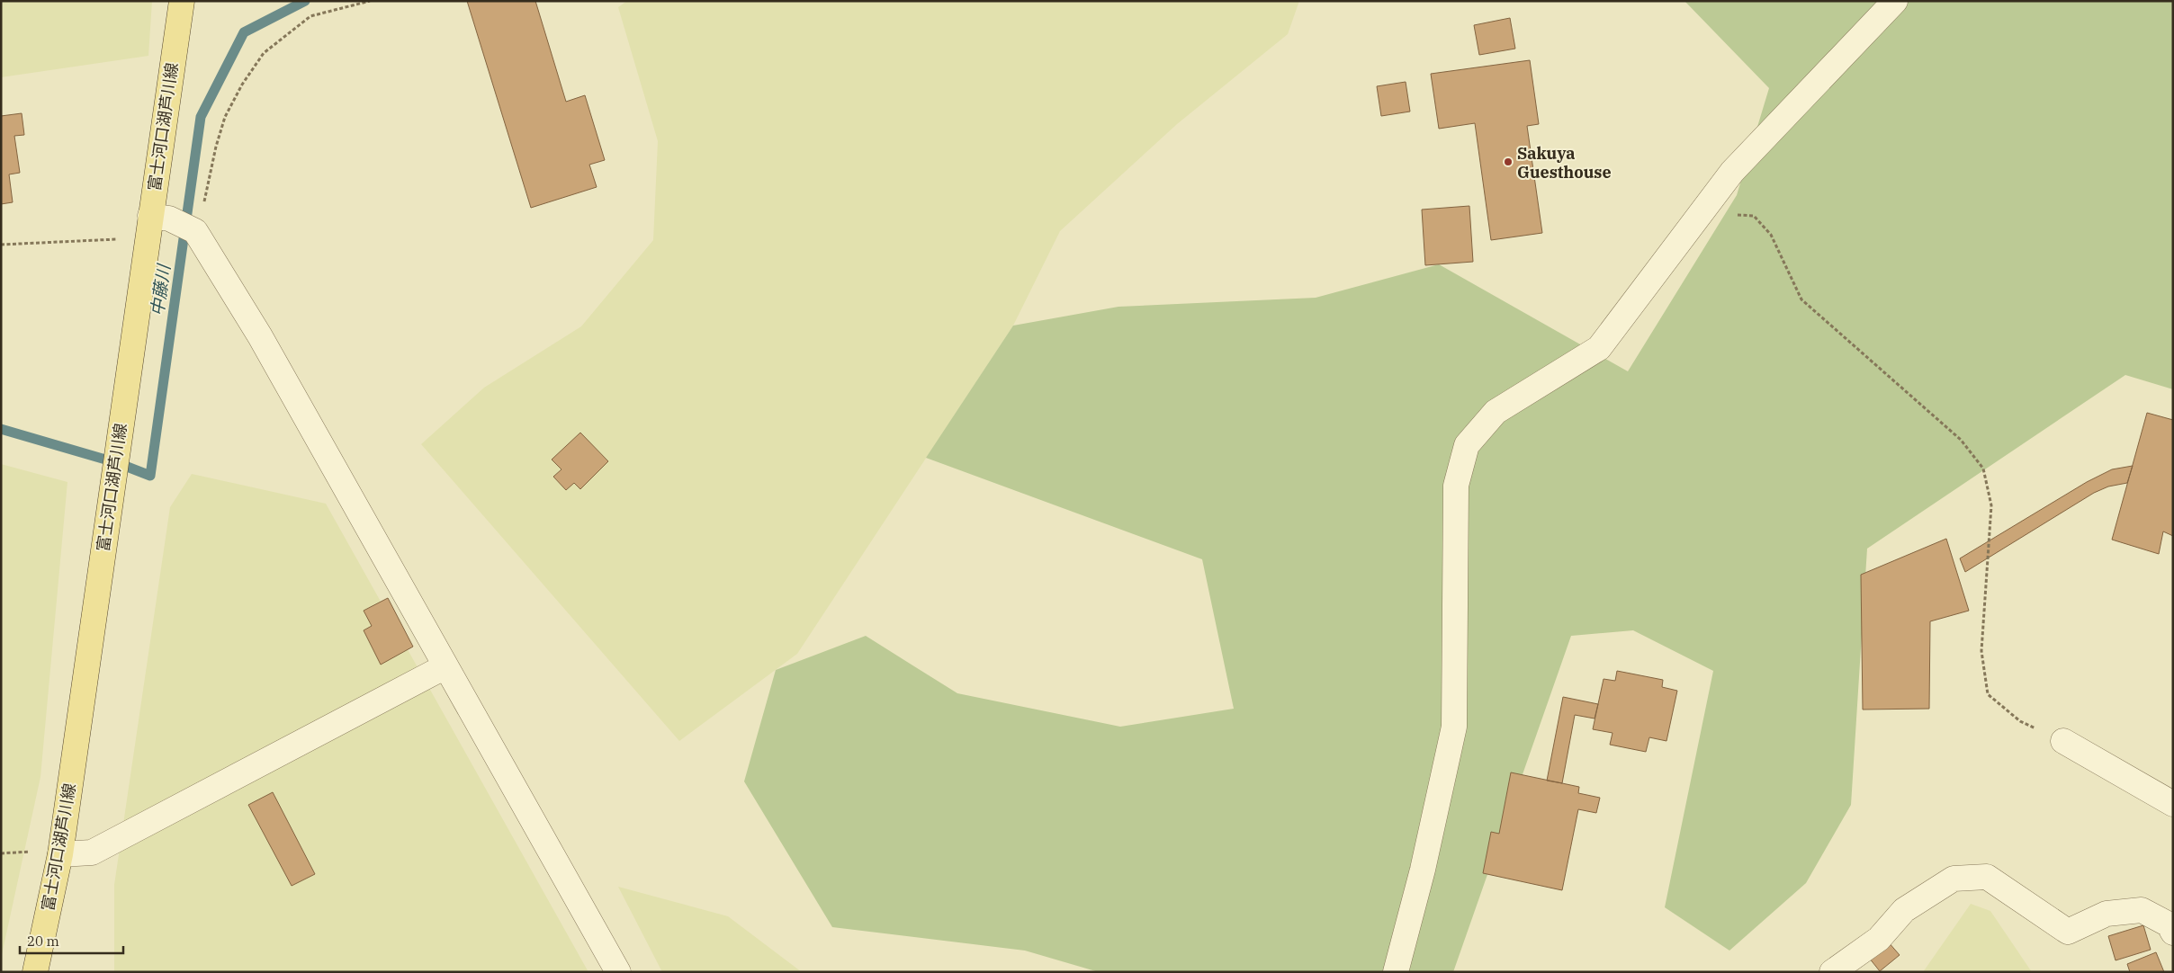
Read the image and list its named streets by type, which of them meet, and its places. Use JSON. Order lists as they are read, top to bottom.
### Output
{
  "streets": {
    "main road": ["富士河口湖芦川線"]
  },
  "water": ["中藤川"],
  "places": ["Sakuya Guesthouse"],
  "scale_bar": "20 m"
}
